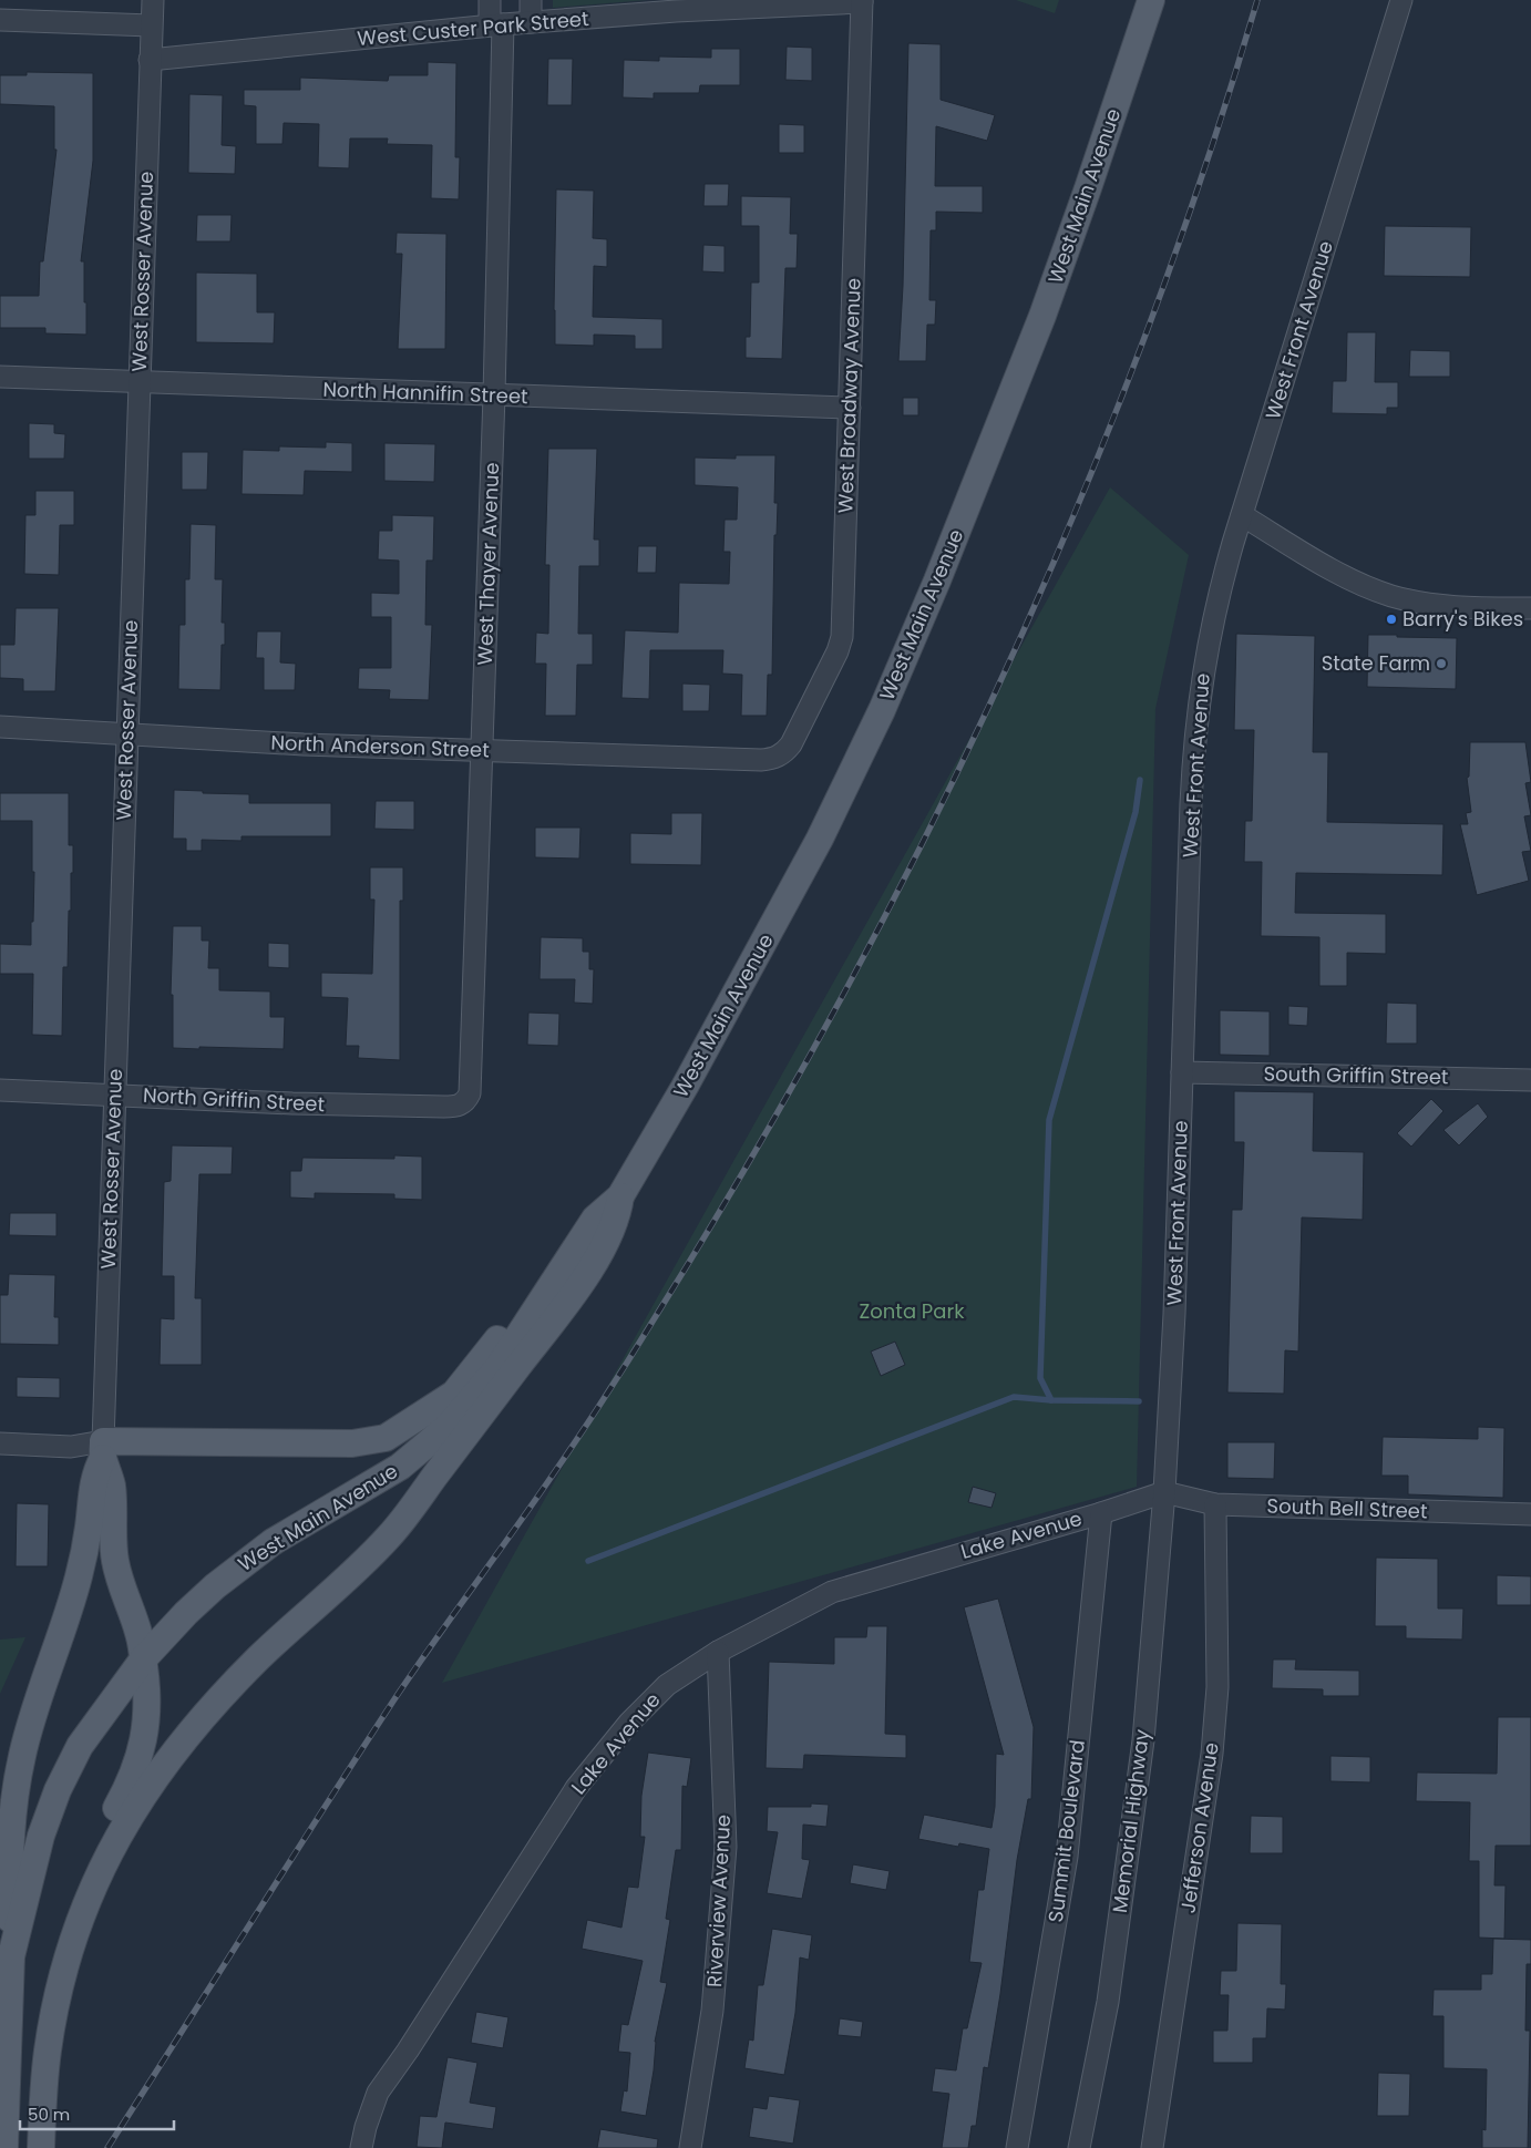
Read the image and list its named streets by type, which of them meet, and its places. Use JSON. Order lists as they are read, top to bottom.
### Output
{
  "streets": {
    "main road": ["West Main Avenue"],
    "street": [
      "West Custer Park Street",
      "West Rosser Avenue",
      "West Front Avenue",
      "North Hannifin Street",
      "West Broadway Avenue",
      "West Thayer Avenue",
      "North Anderson Street",
      "South Griffin Street",
      "North Griffin Street",
      "South Bell Street",
      "Lake Avenue",
      "Memorial Highway",
      "Jefferson Avenue",
      "Summit Boulevard",
      "Riverview Avenue"
    ]
  },
  "crossings": [
    ["West Custer Park Street", "West Rosser Avenue"],
    ["West Custer Park Street", "West Broadway Avenue"],
    ["West Custer Park Street", "West Thayer Avenue"],
    ["West Rosser Avenue", "North Hannifin Street"],
    ["West Rosser Avenue", "North Anderson Street"],
    ["West Rosser Avenue", "North Griffin Street"],
    ["West Front Avenue", "South Griffin Street"],
    ["West Front Avenue", "South Bell Street"],
    ["West Front Avenue", "Lake Avenue"],
    ["West Front Avenue", "Memorial Highway"],
    ["North Hannifin Street", "West Broadway Avenue"],
    ["North Hannifin Street", "West Thayer Avenue"],
    ["West Broadway Avenue", "North Anderson Street"],
    ["West Thayer Avenue", "North Anderson Street"],
    ["West Thayer Avenue", "North Griffin Street"],
    ["South Bell Street", "Lake Avenue"],
    ["South Bell Street", "Memorial Highway"],
    ["South Bell Street", "Jefferson Avenue"],
    ["Lake Avenue", "Memorial Highway"],
    ["Lake Avenue", "Summit Boulevard"],
    ["Lake Avenue", "Riverview Avenue"]
  ],
  "parks": ["Zonta Park"],
  "places": ["Barry's Bikes", "State Farm"],
  "scale_bar": "50 m"
}
